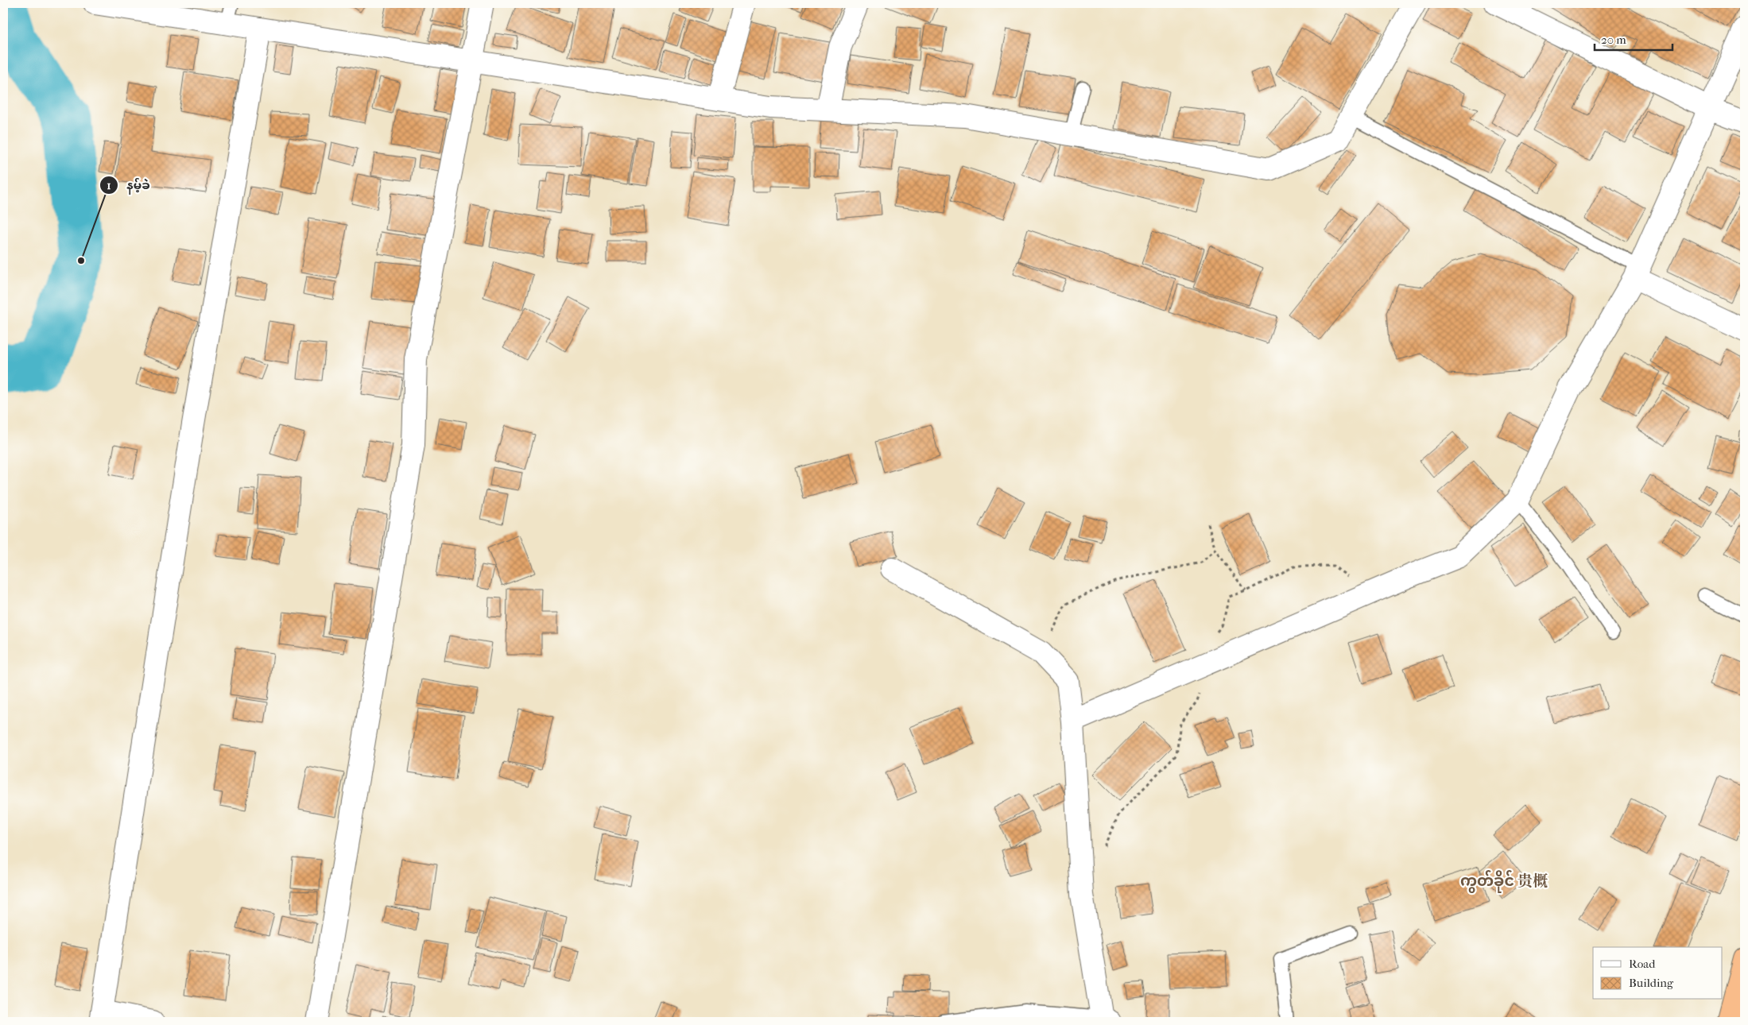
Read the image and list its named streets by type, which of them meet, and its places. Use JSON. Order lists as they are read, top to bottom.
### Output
{
  "districts": ["ကွတ်ခိုင် 贵概"],
  "places": ["နမ့်ခဲ"],
  "legend": ["Road", "Building"],
  "scale_bar": "20 m"
}
